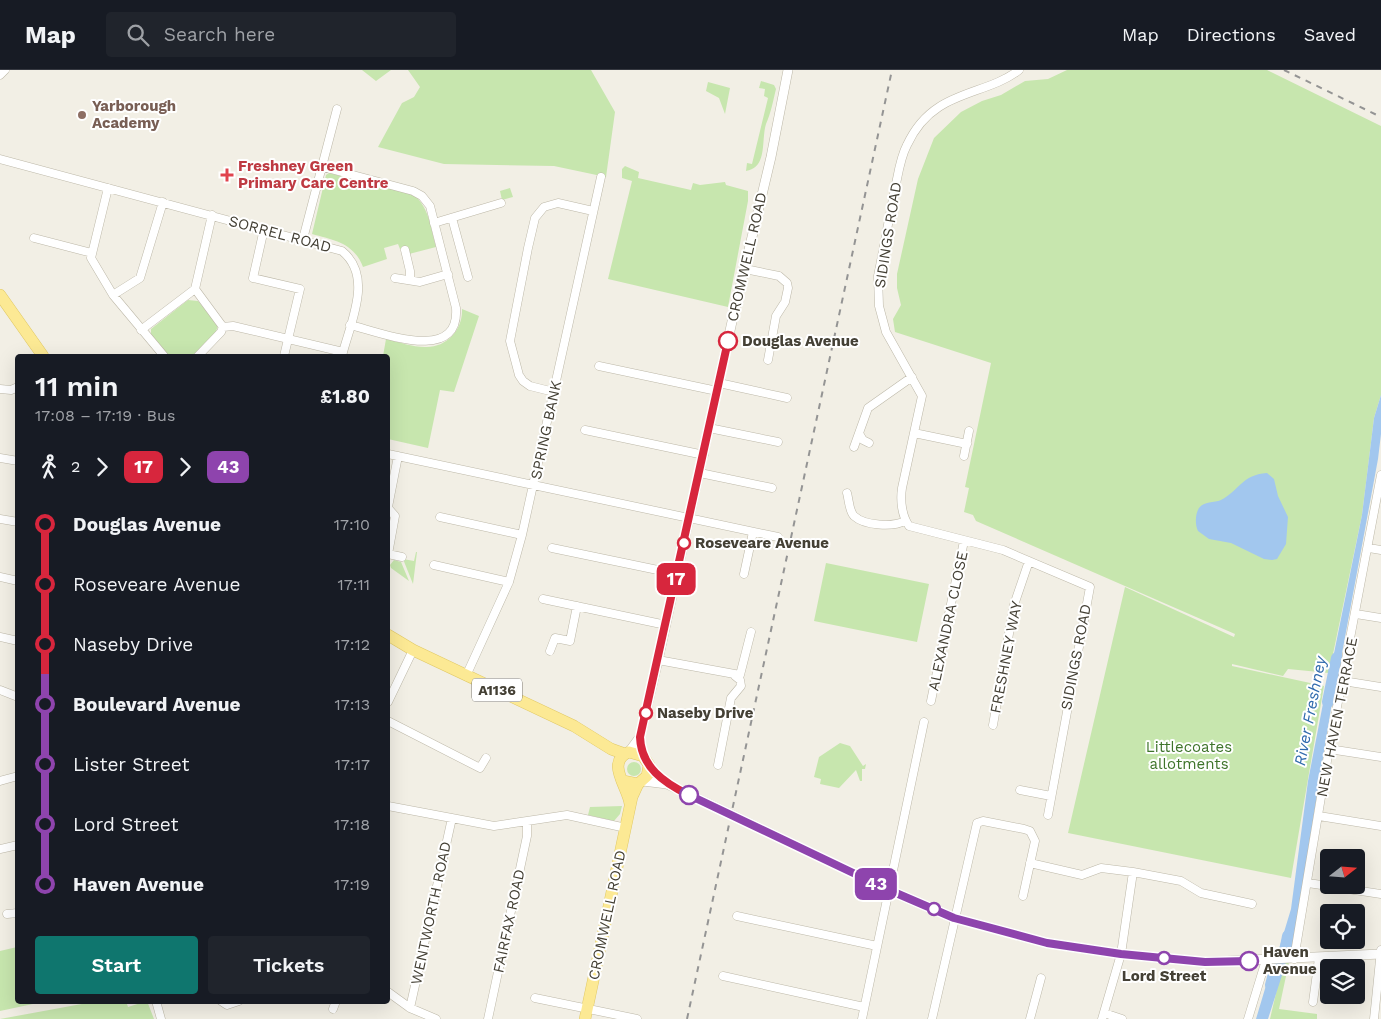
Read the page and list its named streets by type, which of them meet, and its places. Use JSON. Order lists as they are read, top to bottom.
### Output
{
  "streets": {
    "main road": ["CROMWELL ROAD", "A1136"],
    "street": [
      "SORREL ROAD",
      "SIDINGS ROAD",
      "SPRING BANK",
      "ALEXANDRA CLOSE",
      "FRESHNEY WAY",
      "NEW HAVEN TERRACE",
      "WENTWORTH ROAD",
      "FAIRFAX ROAD"
    ]
  },
  "crossings": [
    ["SIDINGS ROAD", "ALEXANDRA CLOSE"],
    ["SIDINGS ROAD", "FRESHNEY WAY"],
    ["CROMWELL ROAD", "A1136"],
    ["SPRING BANK", "A1136"]
  ],
  "water": ["River Freshney"],
  "parks": ["Littlecoates allotments"],
  "places": {
    "other": [
      "Yarborough Academy",
      "Douglas Avenue",
      "Roseveare Avenue",
      "Naseby Drive",
      "Lord Street",
      "Haven Avenue"
    ],
    "health": ["Freshney Green Primary Care Centre"]
  },
  "lines": ["bus line 17", "bus line 43"],
  "north": "right",
  "page": {
    "header": "Map",
    "search": "Search here",
    "nav": ["Map", "Directions", "Saved"],
    "on_map": ["17", "43"],
    "heading": ["11 min", "17:08 – 17:19 · Bus", "£1.80"],
    "legs": ["2", "17", "43"],
    "list": [
      {
        "name": "Douglas Avenue",
        "value": "17:10"
      },
      {
        "name": "Roseveare Avenue",
        "value": "17:11"
      },
      {
        "name": "Naseby Drive",
        "value": "17:12"
      },
      {
        "name": "Boulevard Avenue",
        "value": "17:13"
      },
      {
        "name": "Lister Street",
        "value": "17:17"
      },
      {
        "name": "Lord Street",
        "value": "17:18"
      },
      {
        "name": "Haven Avenue",
        "value": "17:19"
      }
    ],
    "buttons": ["Start", "Tickets"]
  }
}
